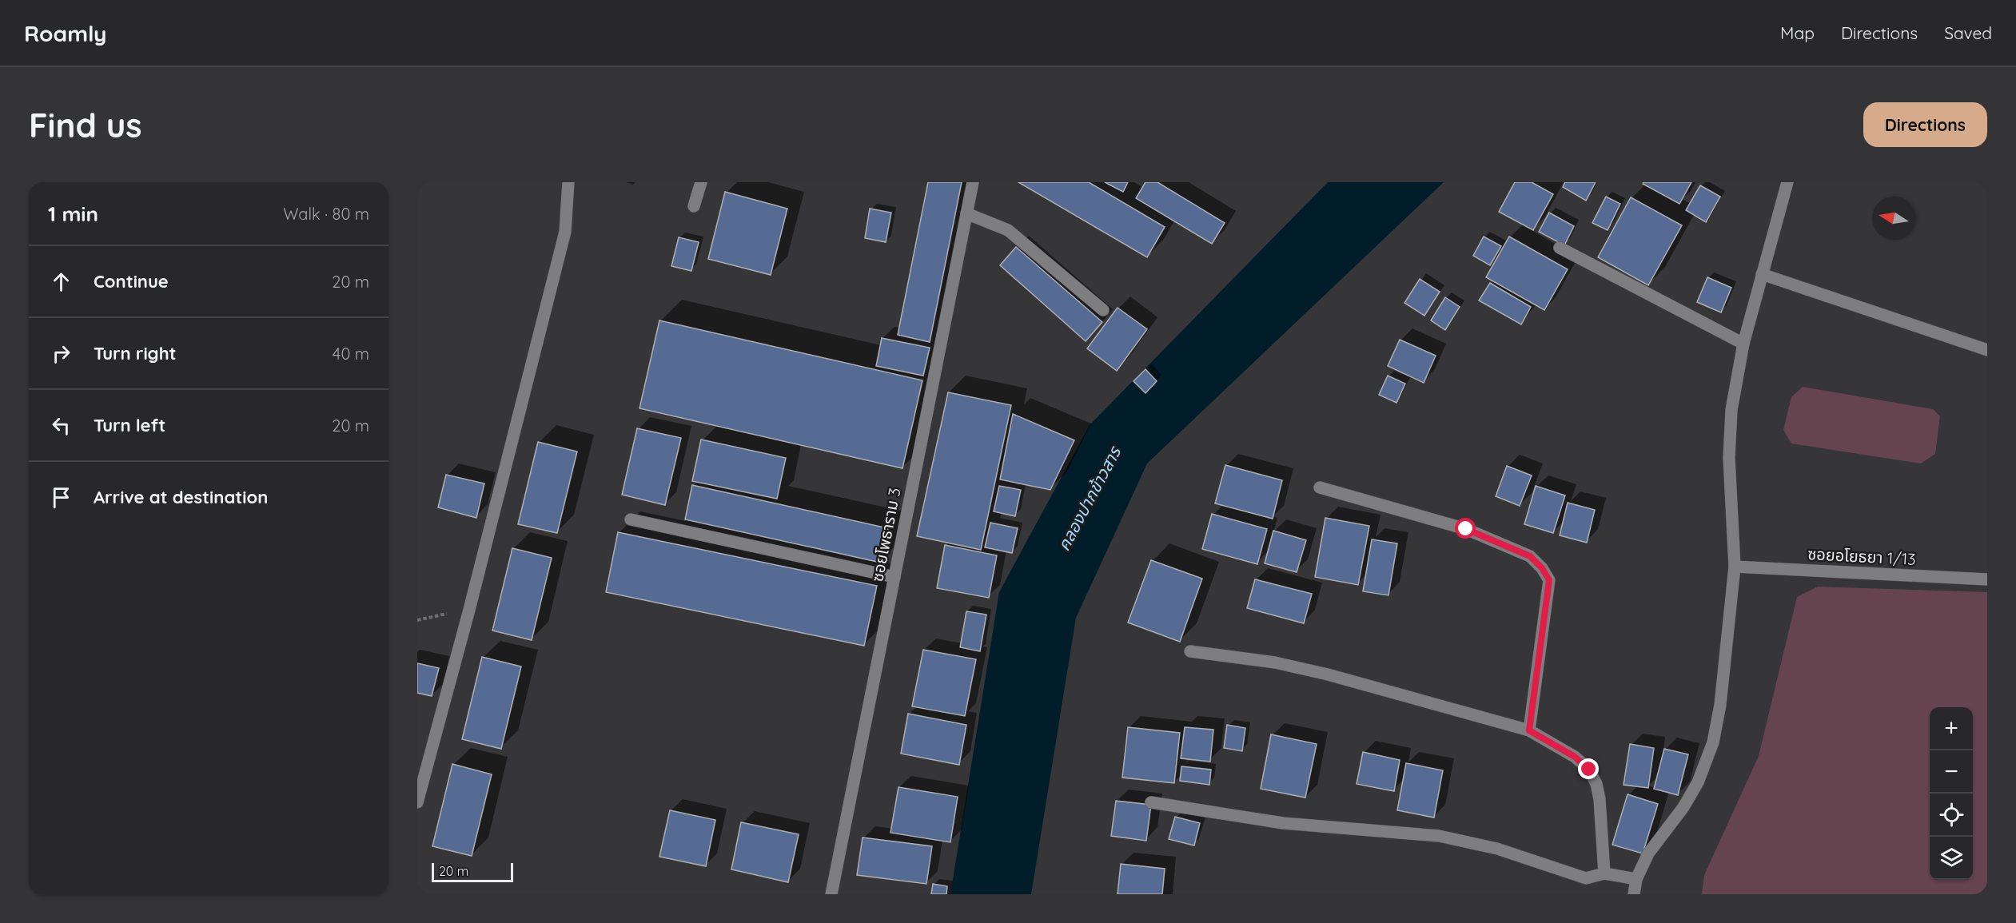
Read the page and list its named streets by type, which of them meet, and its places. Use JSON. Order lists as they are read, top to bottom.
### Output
{
  "streets": {
    "street": ["ซอยโพธาราม 3", "ซอยอโยธยา 1/13"]
  },
  "water": ["คลองปากข้าวสาร"],
  "scale_bar": "20 m",
  "north": "left",
  "page": {
    "header": "Roamly",
    "nav": ["Map", "Directions", "Saved"],
    "buttons": "Directions",
    "title": "Find us",
    "heading": ["1 min", "Walk · 80 m"],
    "list": [
      ["Continue", "20 m"],
      ["Turn right", "40 m"],
      ["Turn left", "20 m"],
      "Arrive at destination"
    ],
    "map_buttons": ["+", "−"],
    "scale": "20 m"
  }
}
